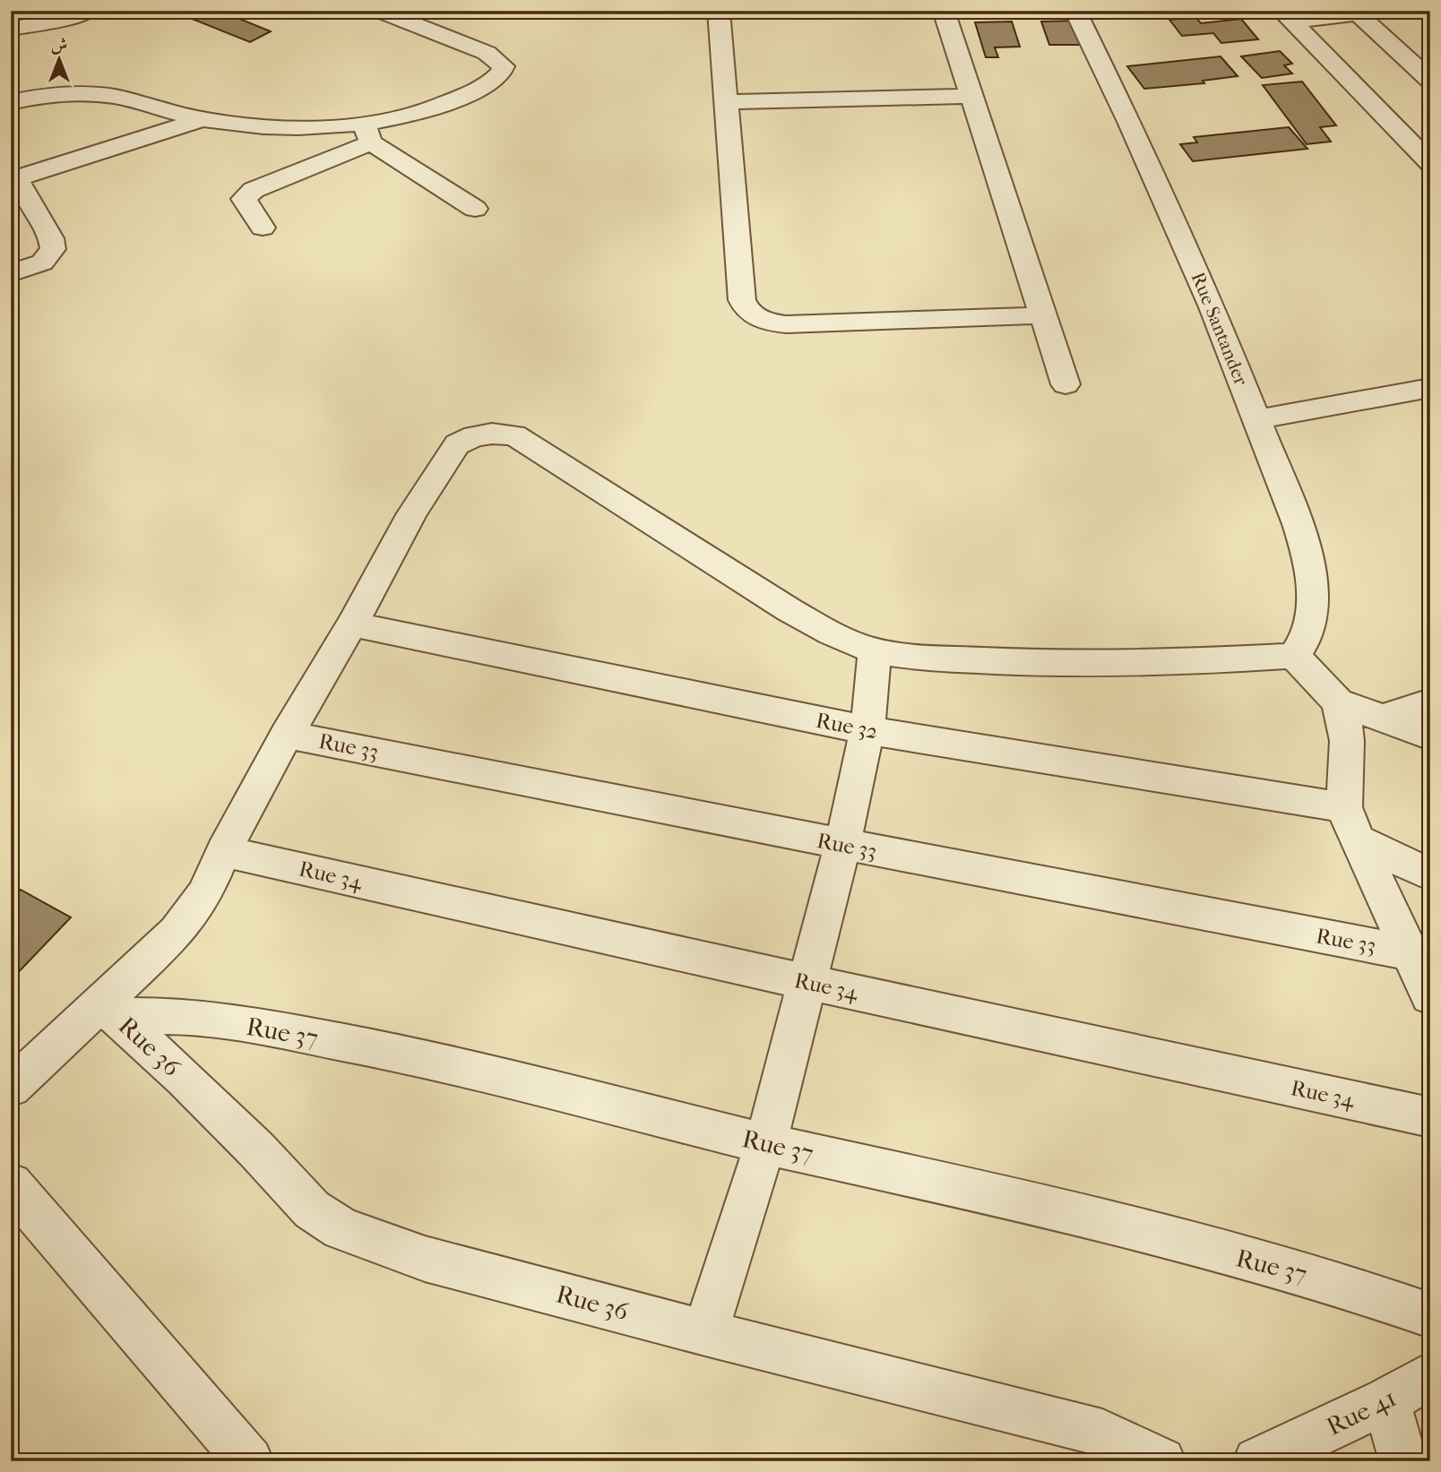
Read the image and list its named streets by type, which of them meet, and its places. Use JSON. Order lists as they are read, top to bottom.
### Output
{
  "streets": {
    "street": [
      "Rue Santander",
      "Rue 32",
      "Rue 33",
      "Rue 34",
      "Rue 37",
      "Rue 36",
      "Rue 41"
    ]
  },
  "crossings": [
    ["Rue 37", "Rue 36"]
  ],
  "north": "top"
}
